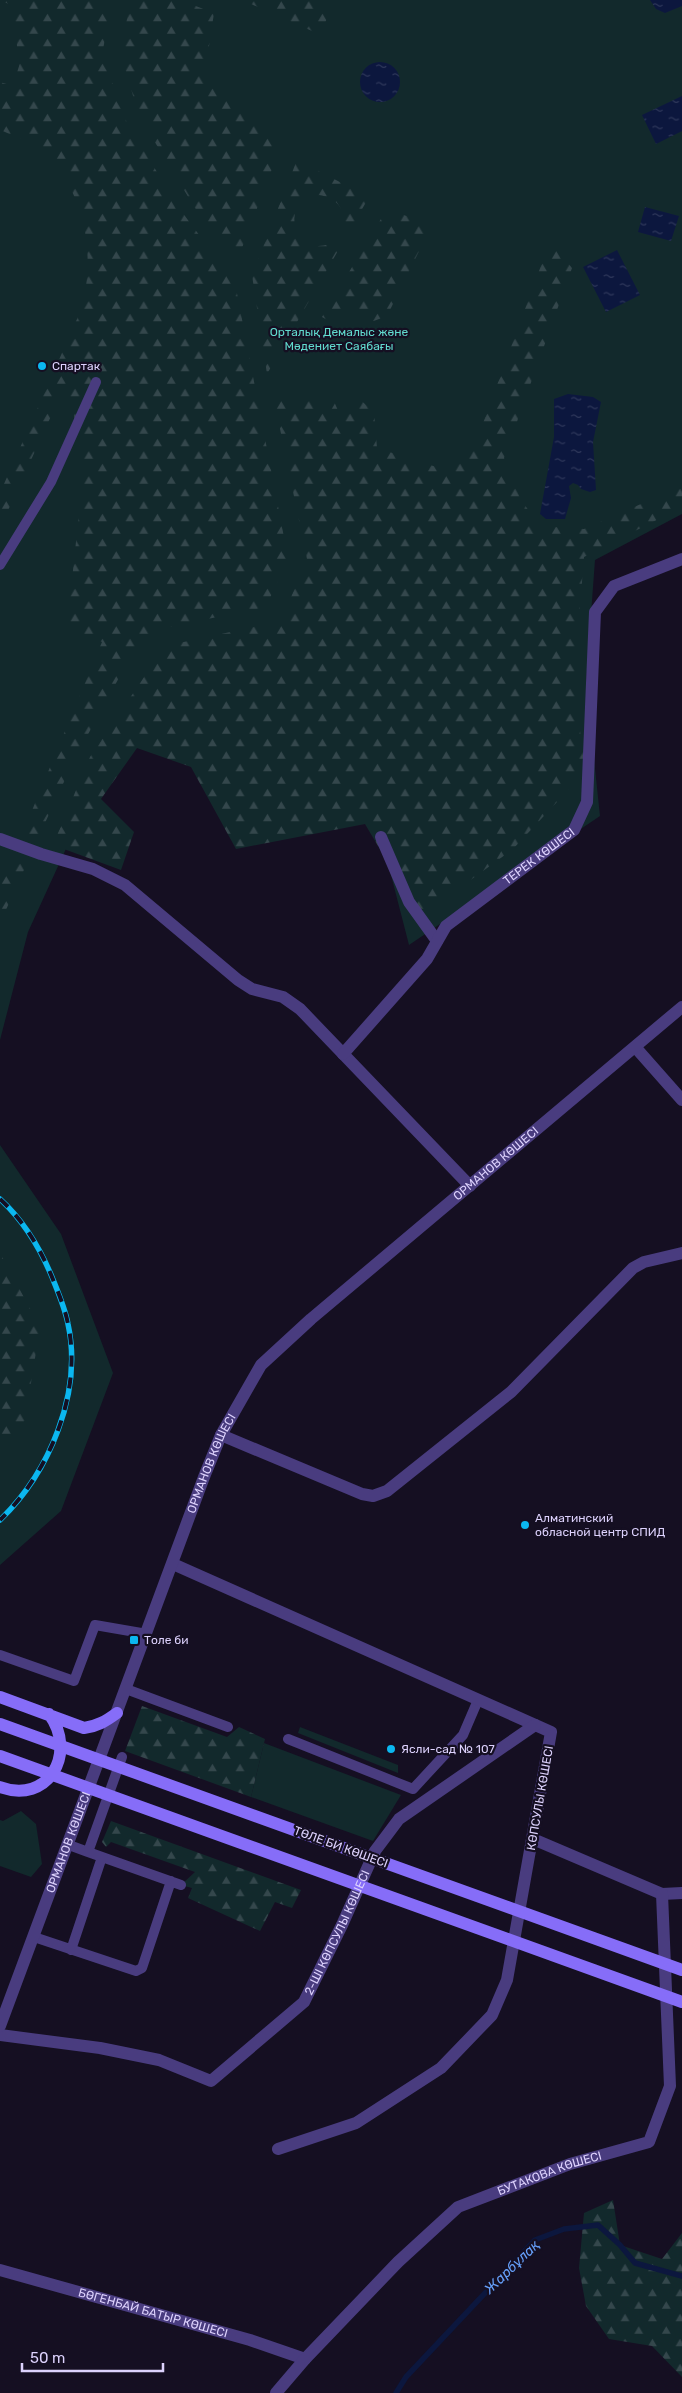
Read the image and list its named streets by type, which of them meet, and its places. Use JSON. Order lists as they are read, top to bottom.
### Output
{
  "streets": {
    "main road": ["ТӨЛЕ БИ КӨШЕСІ"],
    "street": [
      "ТЕРЕК КӨШЕСІ",
      "ОРМАНОВ КӨШЕСІ",
      "КӨПСУЛЫ КӨШЕСІ",
      "2-ШІ КӨПСУЛЫ КӨШЕСІ",
      "БУТАКОВА КӨШЕСІ",
      "БӨГЕНБАЙ БАТЫР КӨШЕСІ"
    ]
  },
  "crossings": [
    ["ОРМАНОВ КӨШЕСІ", "КӨПСУЛЫ КӨШЕСІ"],
    ["КӨПСУЛЫ КӨШЕСІ", "2-ШІ КӨПСУЛЫ КӨШЕСІ"],
    ["БУТАКОВА КӨШЕСІ", "БӨГЕНБАЙ БАТЫР КӨШЕСІ"]
  ],
  "water": ["Жарбұлақ"],
  "parks": ["Орталық Демалыс және Мәдениет Саябағы"],
  "places": {
    "other": ["Спартак", "Алматинский обласной центр СПИД", "Ясли-сад № 107"],
    "transit": ["Толе би"]
  },
  "scale_bar": "50 m"
}
